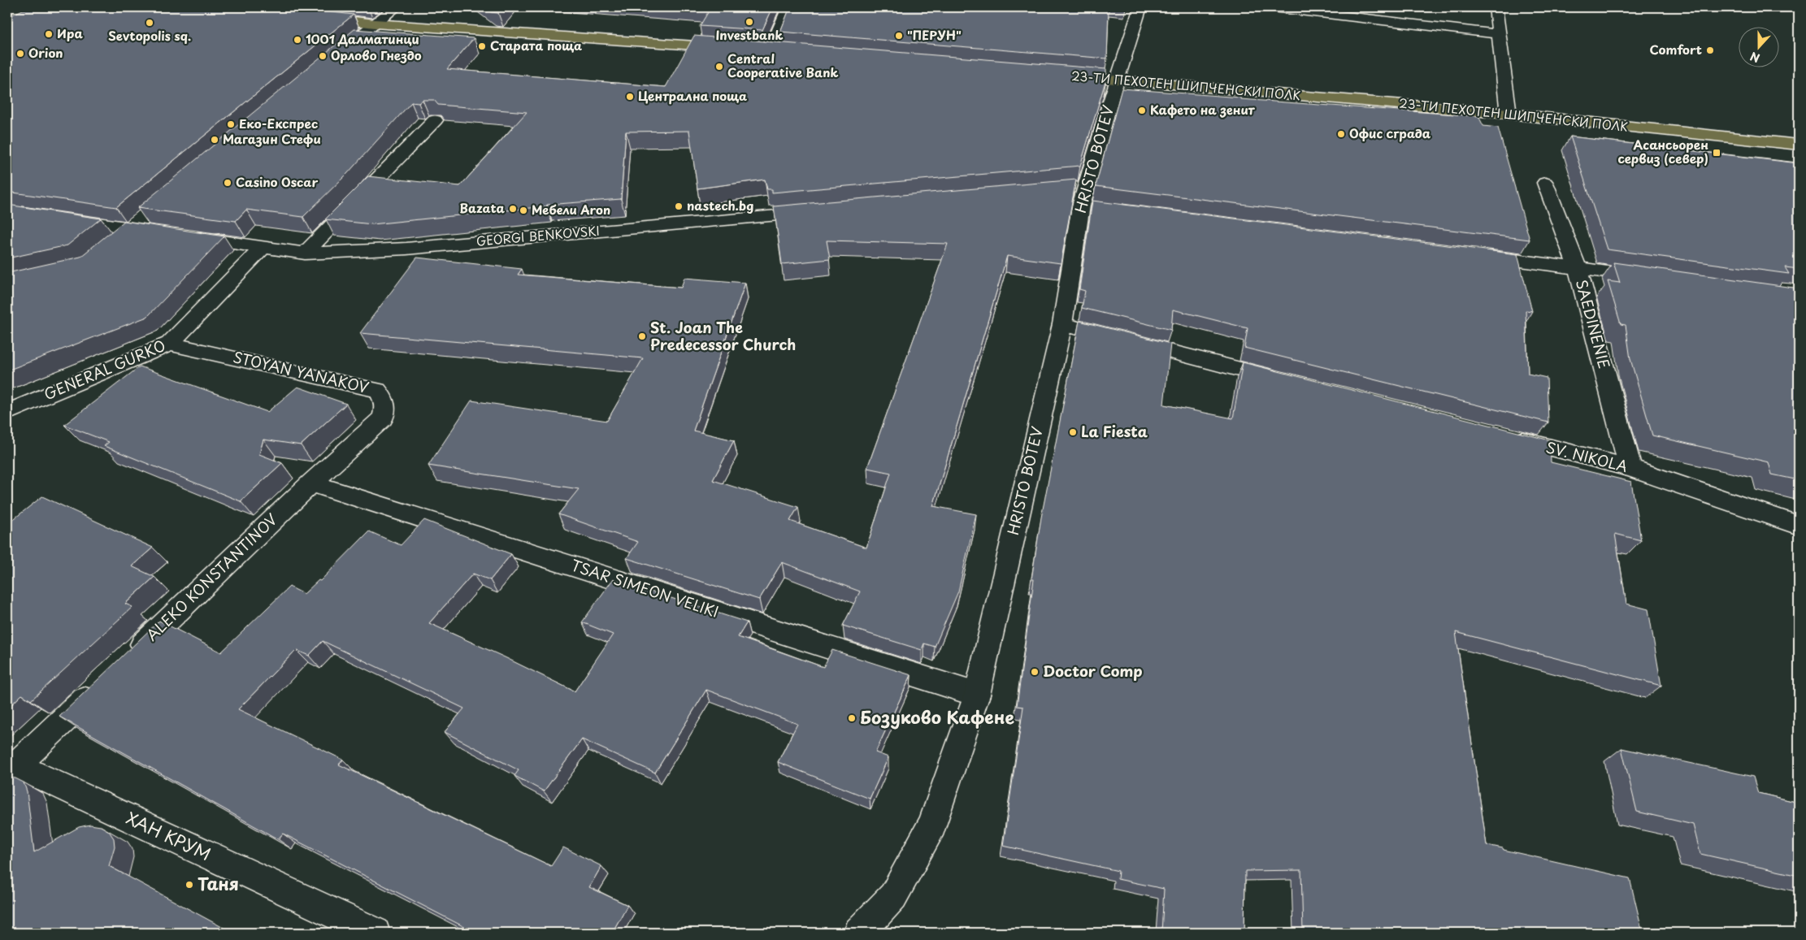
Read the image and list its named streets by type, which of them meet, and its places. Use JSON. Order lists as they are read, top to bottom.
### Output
{
  "streets": {
    "main road": ["23-ТИ ПЕХОТЕН ШИПЧЕНСКИ ПОЛК"],
    "street": [
      "HRISTO BOTEV",
      "GEORGI BENKOVSKI",
      "SAEDINENIE",
      "GENERAL GURKO",
      "STOYAN YANAKOV",
      "SV. NIKOLA",
      "ALEKO KONSTANTINOV",
      "TSAR SIMEON VELIKI",
      "ХАН КРУМ"
    ]
  },
  "crossings": [
    ["23-ТИ ПЕХОТЕН ШИПЧЕНСКИ ПОЛК", "HRISTO BOTEV"],
    ["HRISTO BOTEV", "TSAR SIMEON VELIKI"],
    ["GEORGI BENKOVSKI", "GENERAL GURKO"],
    ["SAEDINENIE", "SV. NIKOLA"],
    ["GENERAL GURKO", "STOYAN YANAKOV"],
    ["STOYAN YANAKOV", "ALEKO KONSTANTINOV"],
    ["STOYAN YANAKOV", "TSAR SIMEON VELIKI"],
    ["ALEKO KONSTANTINOV", "TSAR SIMEON VELIKI"]
  ],
  "places": {
    "other": [
      "Investbank",
      "Sevtopolis sq.",
      "Ира",
      "\"ПЕРУН\"",
      "1001 Далматинци",
      "Старата поща",
      "Comfort",
      "Orion",
      "Орлово Гнездо",
      "Central Cooperative Bank",
      "Централна поща",
      "Кафето на зенит",
      "Еко-Експрес",
      "Офис сграда",
      "Магазин Стефи",
      "Casino Oscar",
      "nastech.bg",
      "Bazata",
      "Мебели Aron",
      "St. Joan The Predecessor Church",
      "La Fiesta",
      "Doctor Comp",
      "Бозуково Кафене",
      "Таня"
    ],
    "transit": ["Асансьорен сервиз (север)"]
  },
  "north": "bottom"
}
